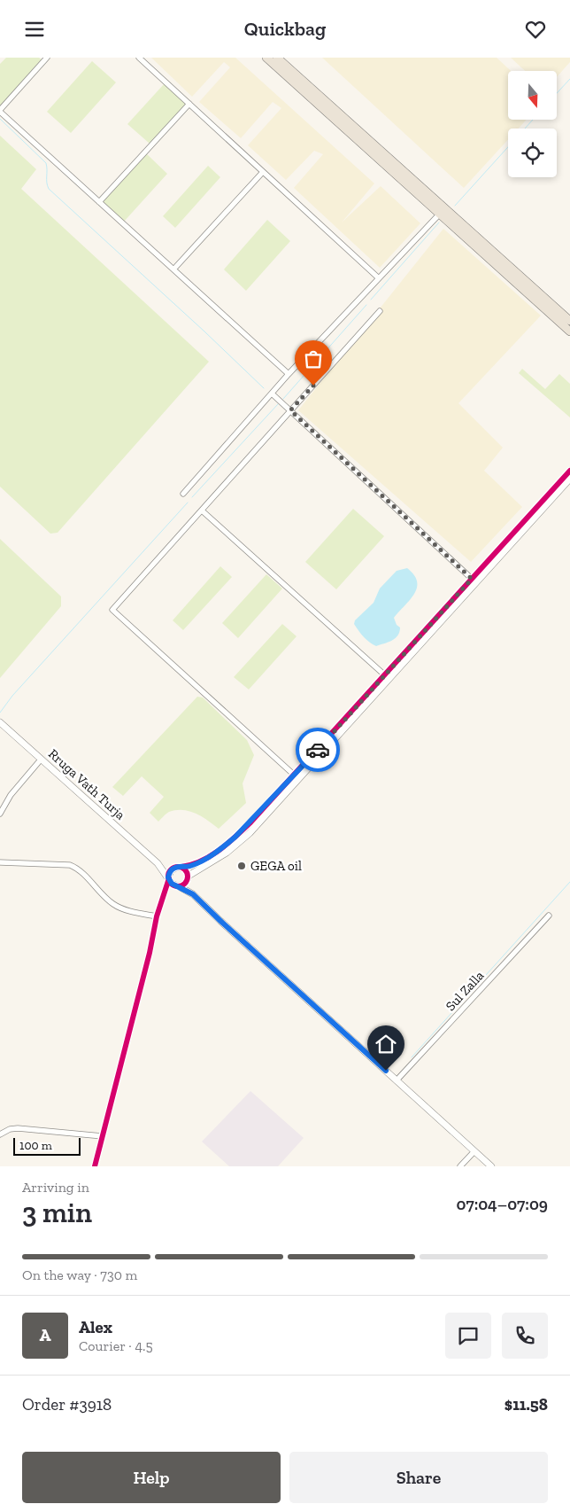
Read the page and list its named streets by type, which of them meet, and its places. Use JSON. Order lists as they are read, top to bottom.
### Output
{
  "streets": {
    "street": ["Rruga Vath Turja", "Sul Zalla"]
  },
  "crossings": [
    ["Rruga Vath Turja", "Sul Zalla"]
  ],
  "places": ["GEGA oil"],
  "scale_bar": "100 m",
  "north": "bottom",
  "page": {
    "header": "Quickbag",
    "scale": "100 m",
    "heading": ["3 min", "Arriving in", "07:04–07:09"],
    "panel": [
      "Alex",
      "Courier · 4.5",
      "Order #3918",
      "$11.58"
    ],
    "bar": "On the way · 730 m",
    "round": "A",
    "buttons": ["Help", "Share"]
  }
}
